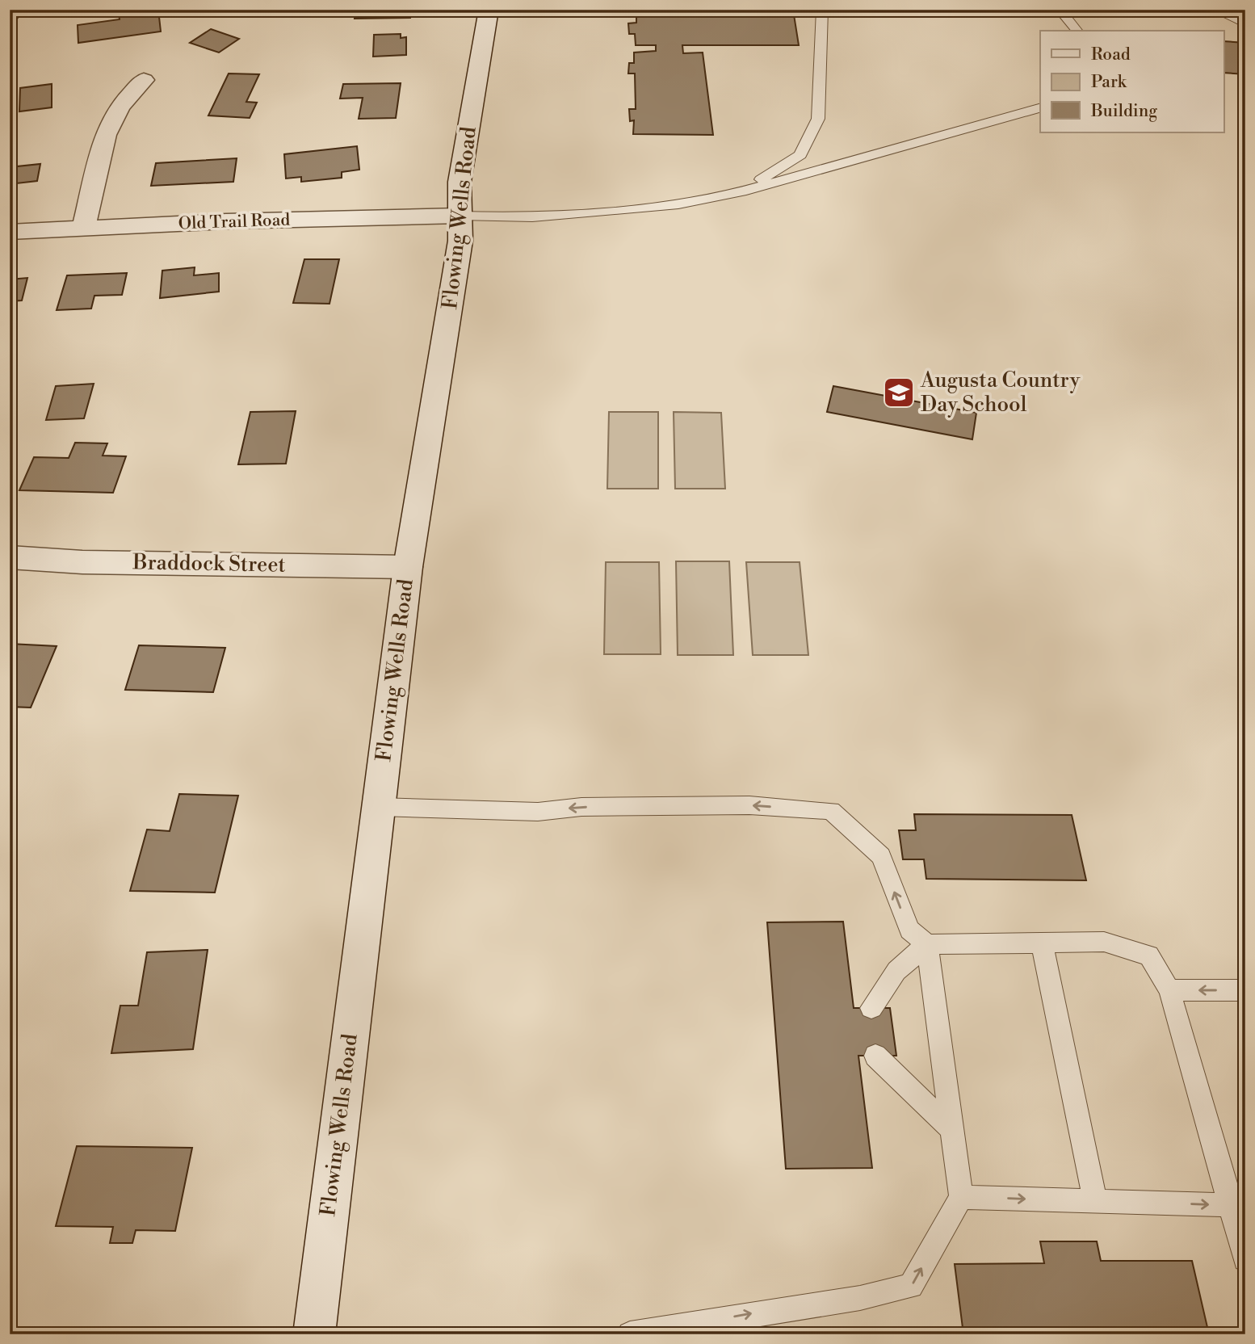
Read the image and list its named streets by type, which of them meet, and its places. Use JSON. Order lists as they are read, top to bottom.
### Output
{
  "streets": {
    "main road": ["Flowing Wells Road", "Old Trail Road", "Braddock Street"]
  },
  "crossings": [
    ["Flowing Wells Road", "Old Trail Road"],
    ["Flowing Wells Road", "Braddock Street"]
  ],
  "places": {
    "school or university": ["Augusta Country Day School"]
  },
  "legend": ["Road", "Park", "Building"]
}
